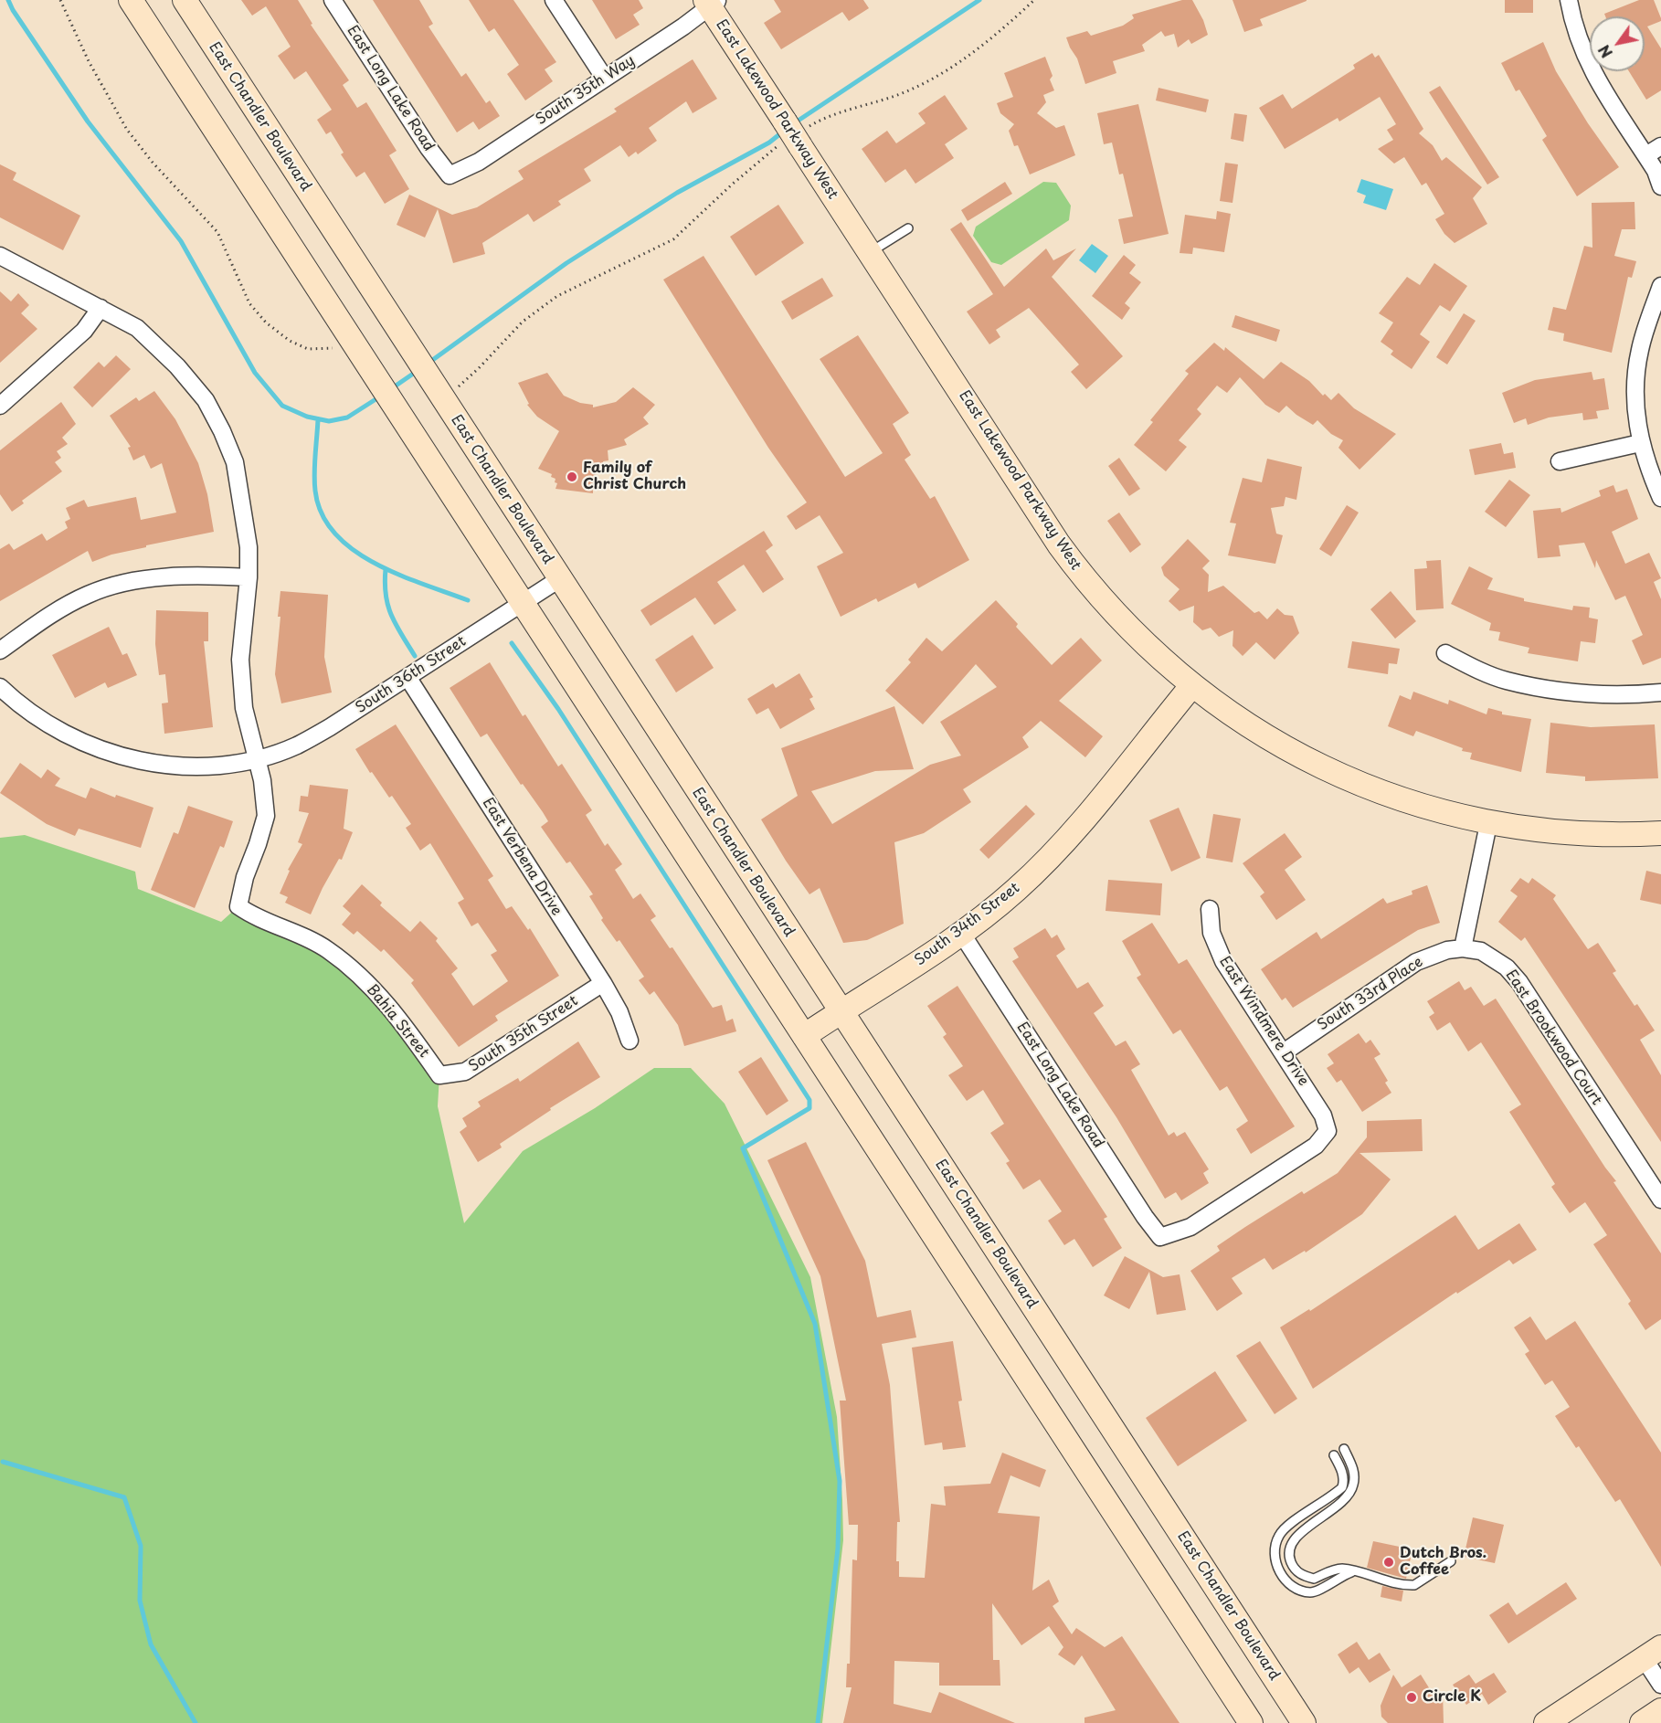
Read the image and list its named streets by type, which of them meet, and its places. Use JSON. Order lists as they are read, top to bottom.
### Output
{
  "streets": {
    "main road": ["East Lakewood Parkway West", "East Chandler Boulevard", "South 34th Street"],
    "street": [
      "East Long Lake Road",
      "South 35th Way",
      "South 36th Street",
      "East Verbena Drive",
      "South 33rd Place",
      "Bahia Street",
      "East Windmere Drive",
      "South 35th Street",
      "East Brookwood Court"
    ]
  },
  "crossings": [
    ["East Long Lake Road", "South 35th Way"],
    ["East Long Lake Road", "South 34th Street"],
    ["East Long Lake Road", "East Windmere Drive"],
    ["South 35th Way", "East Lakewood Parkway West"],
    ["East Lakewood Parkway West", "South 34th Street"],
    ["East Chandler Boulevard", "South 36th Street"],
    ["East Chandler Boulevard", "South 34th Street"],
    ["South 36th Street", "East Verbena Drive"],
    ["South 36th Street", "Bahia Street"],
    ["East Verbena Drive", "South 35th Street"],
    ["South 33rd Place", "East Windmere Drive"],
    ["South 33rd Place", "East Brookwood Court"],
    ["Bahia Street", "South 35th Street"]
  ],
  "places": ["Family of Christ Church", "Dutch Bros. Coffee", "Circle K"],
  "north": "bottom left"
}
